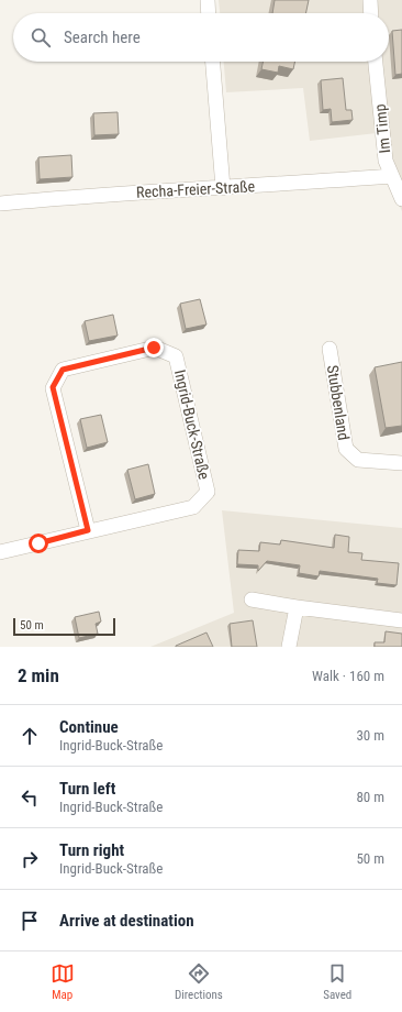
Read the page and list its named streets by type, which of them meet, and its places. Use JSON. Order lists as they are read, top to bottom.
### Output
{
  "streets": {
    "street": [
      "Im Timp",
      "Recha-Freier-Straße",
      "Stubbenland",
      "Ingrid-Buck-Straße"
    ]
  },
  "crossings": [
    ["Im Timp", "Recha-Freier-Straße"]
  ],
  "scale_bar": "50 m",
  "page": {
    "search": "Search here",
    "scale": "50 m",
    "heading": ["2 min", "Walk · 160 m"],
    "list": [
      ["Continue", "Ingrid-Buck-Straße", "30 m"],
      ["Turn left", "Ingrid-Buck-Straße", "80 m"],
      ["Turn right", "Ingrid-Buck-Straße", "50 m"],
      "Arrive at destination"
    ],
    "nav": ["Map", "Directions", "Saved"]
  }
}
